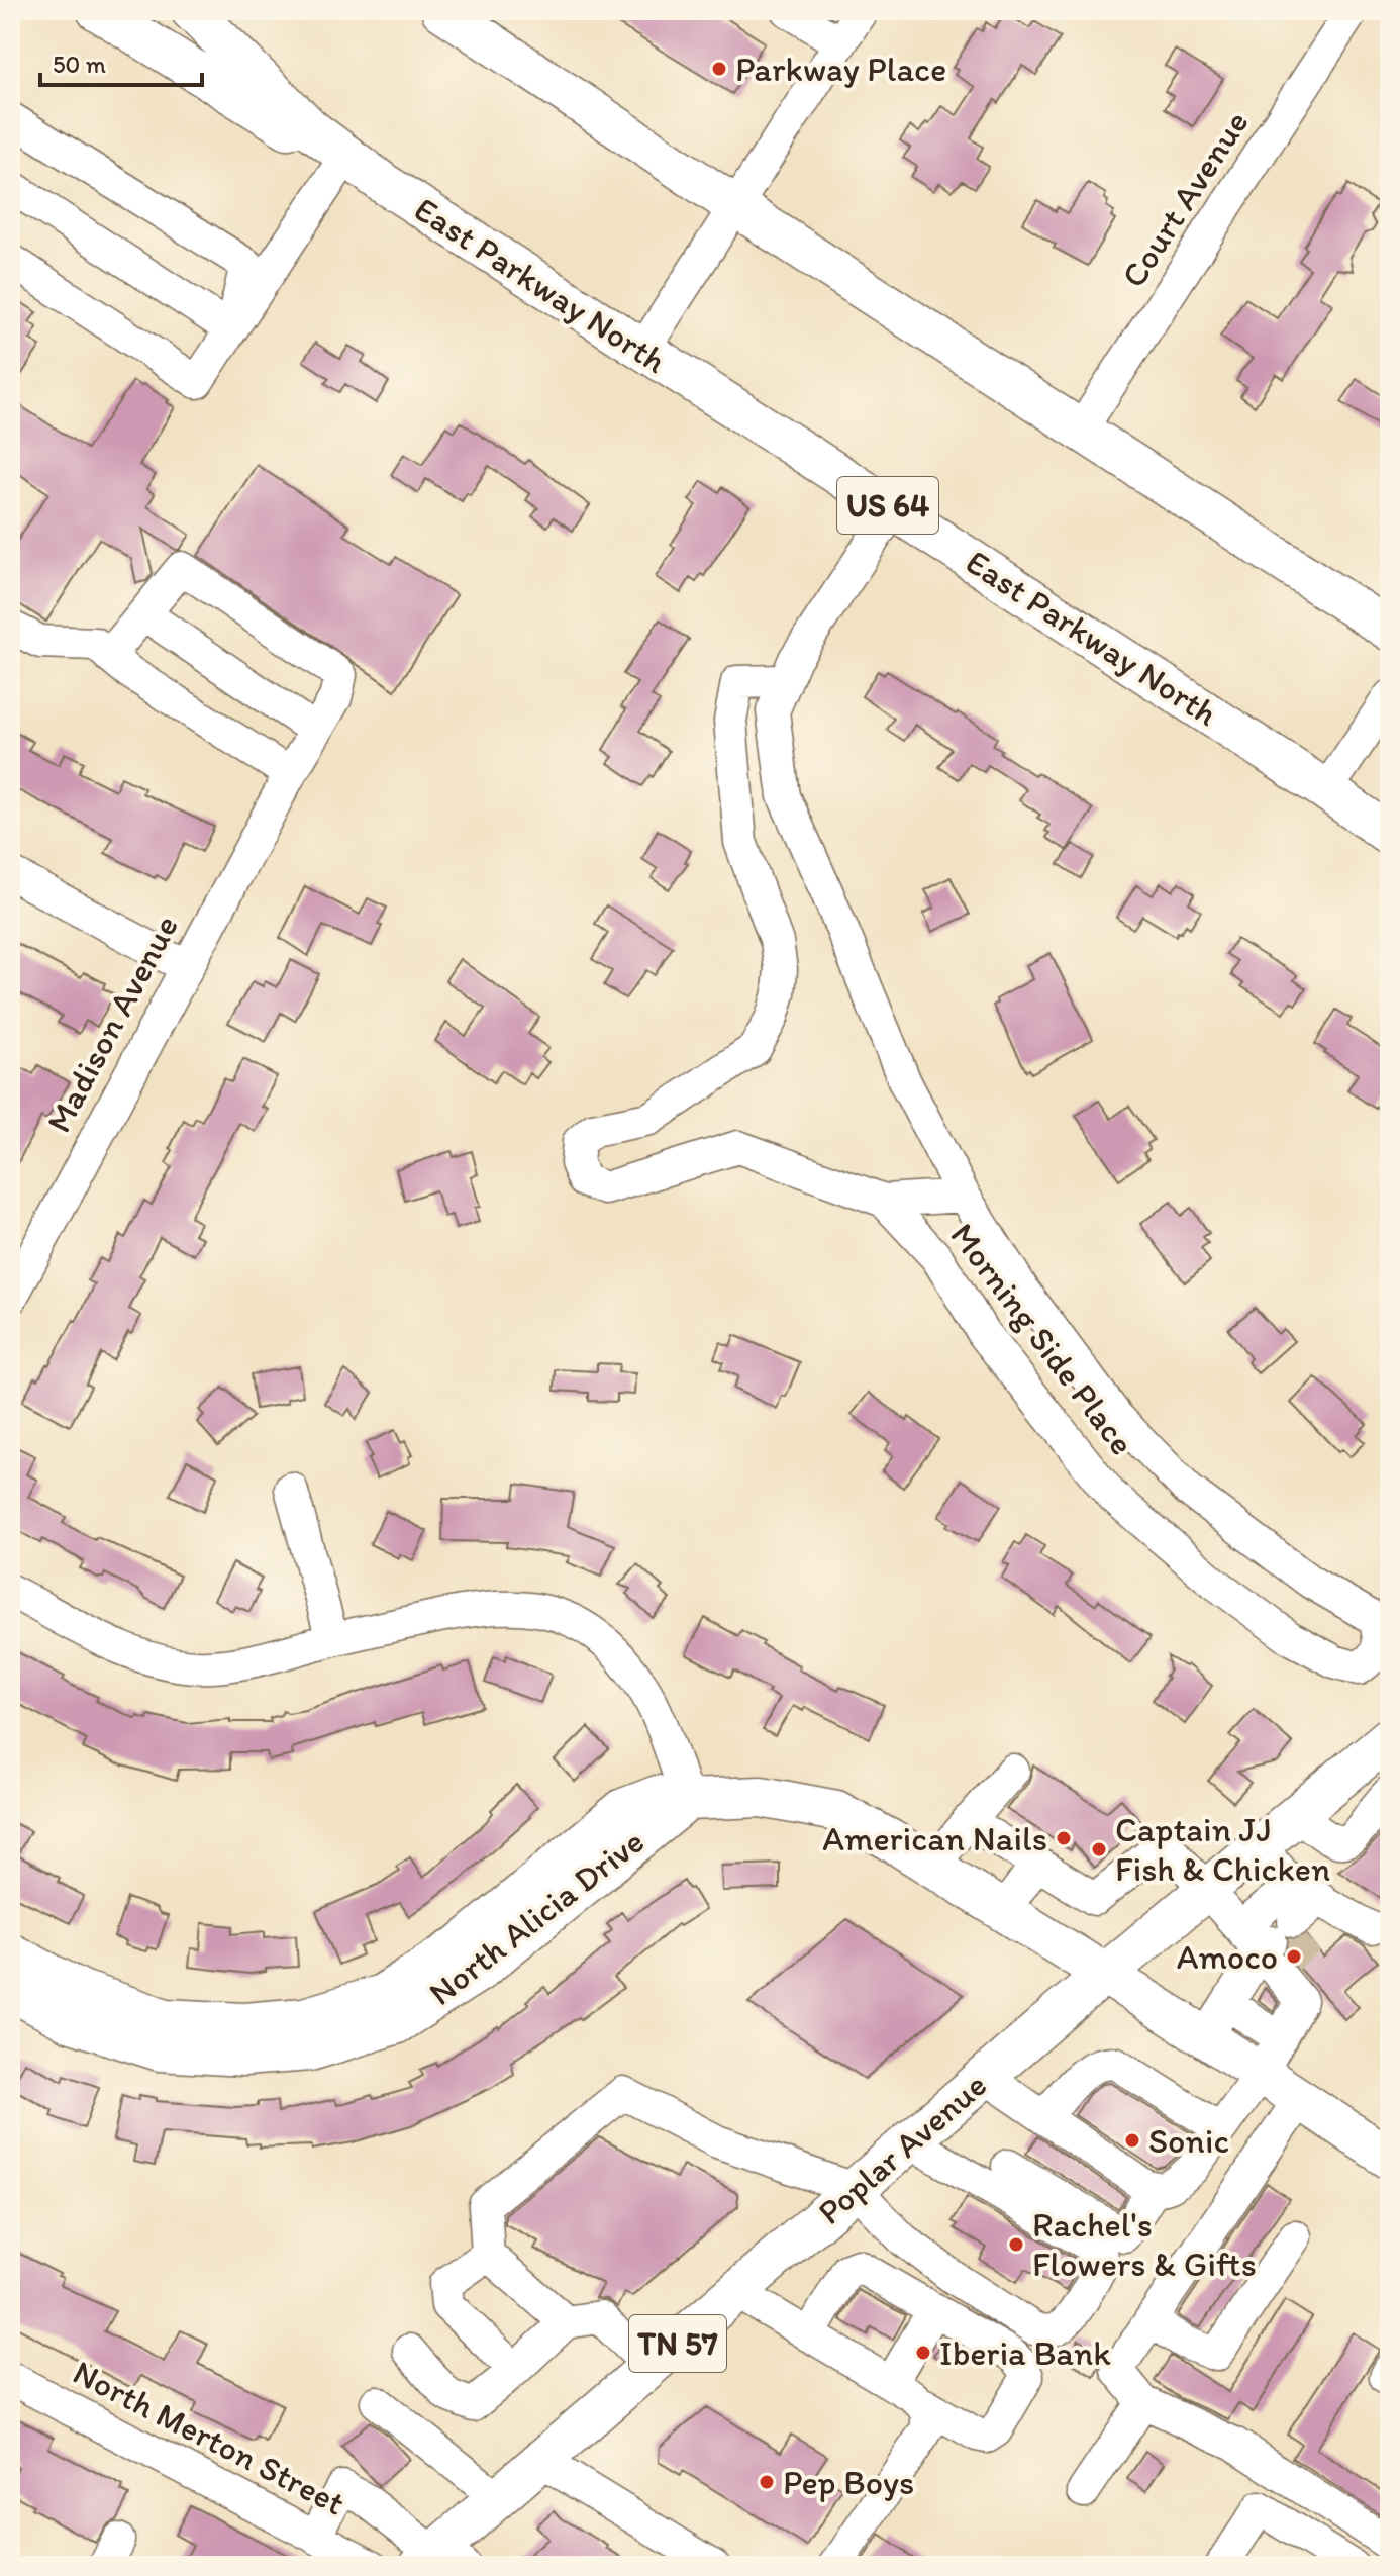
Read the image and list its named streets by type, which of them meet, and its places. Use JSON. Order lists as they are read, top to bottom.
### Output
{
  "streets": {
    "main road": [
      "East Parkway North",
      "US 64",
      "North Alicia Drive",
      "Poplar Avenue",
      "TN 57"
    ],
    "street": [
      "Court Avenue",
      "Madison Avenue",
      "Morning Side Place",
      "North Merton Street"
    ]
  },
  "crossings": [
    ["East Parkway North", "US 64"],
    ["East Parkway North", "Morning Side Place"],
    ["North Alicia Drive", "Poplar Avenue"]
  ],
  "places": [
    "Parkway Place",
    "American Nails",
    "Captain JJ Fish & Chicken",
    "Amoco",
    "Sonic",
    "Rachel's Flowers & Gifts",
    "Iberia Bank",
    "Pep Boys"
  ],
  "scale_bar": "50 m"
}
